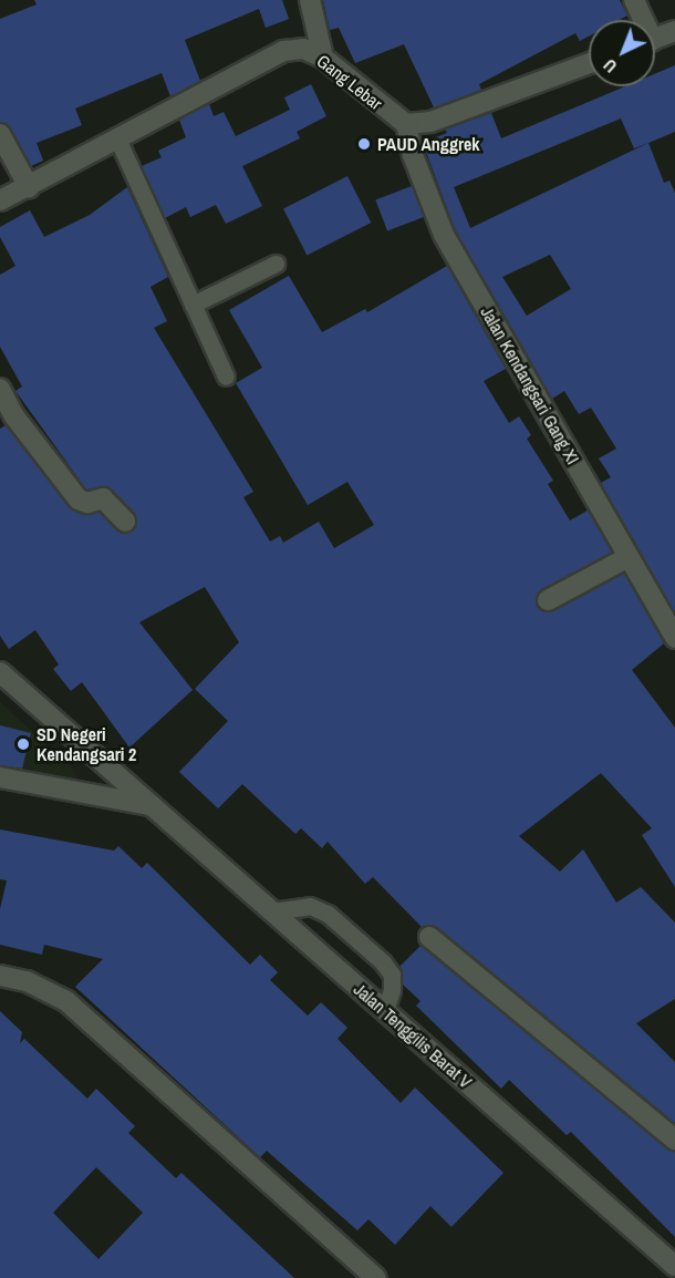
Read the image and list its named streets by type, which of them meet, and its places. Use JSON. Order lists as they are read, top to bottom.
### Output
{
  "streets": {
    "street": ["Gang Lebar", "Jalan Kendangsari Gang XI", "Jalan Tenggilis Barat V"]
  },
  "crossings": [
    ["Gang Lebar", "Jalan Kendangsari Gang XI"]
  ],
  "places": ["PAUD Anggrek", "SD Negeri Kendangsari 2"],
  "north": "bottom left"
}
